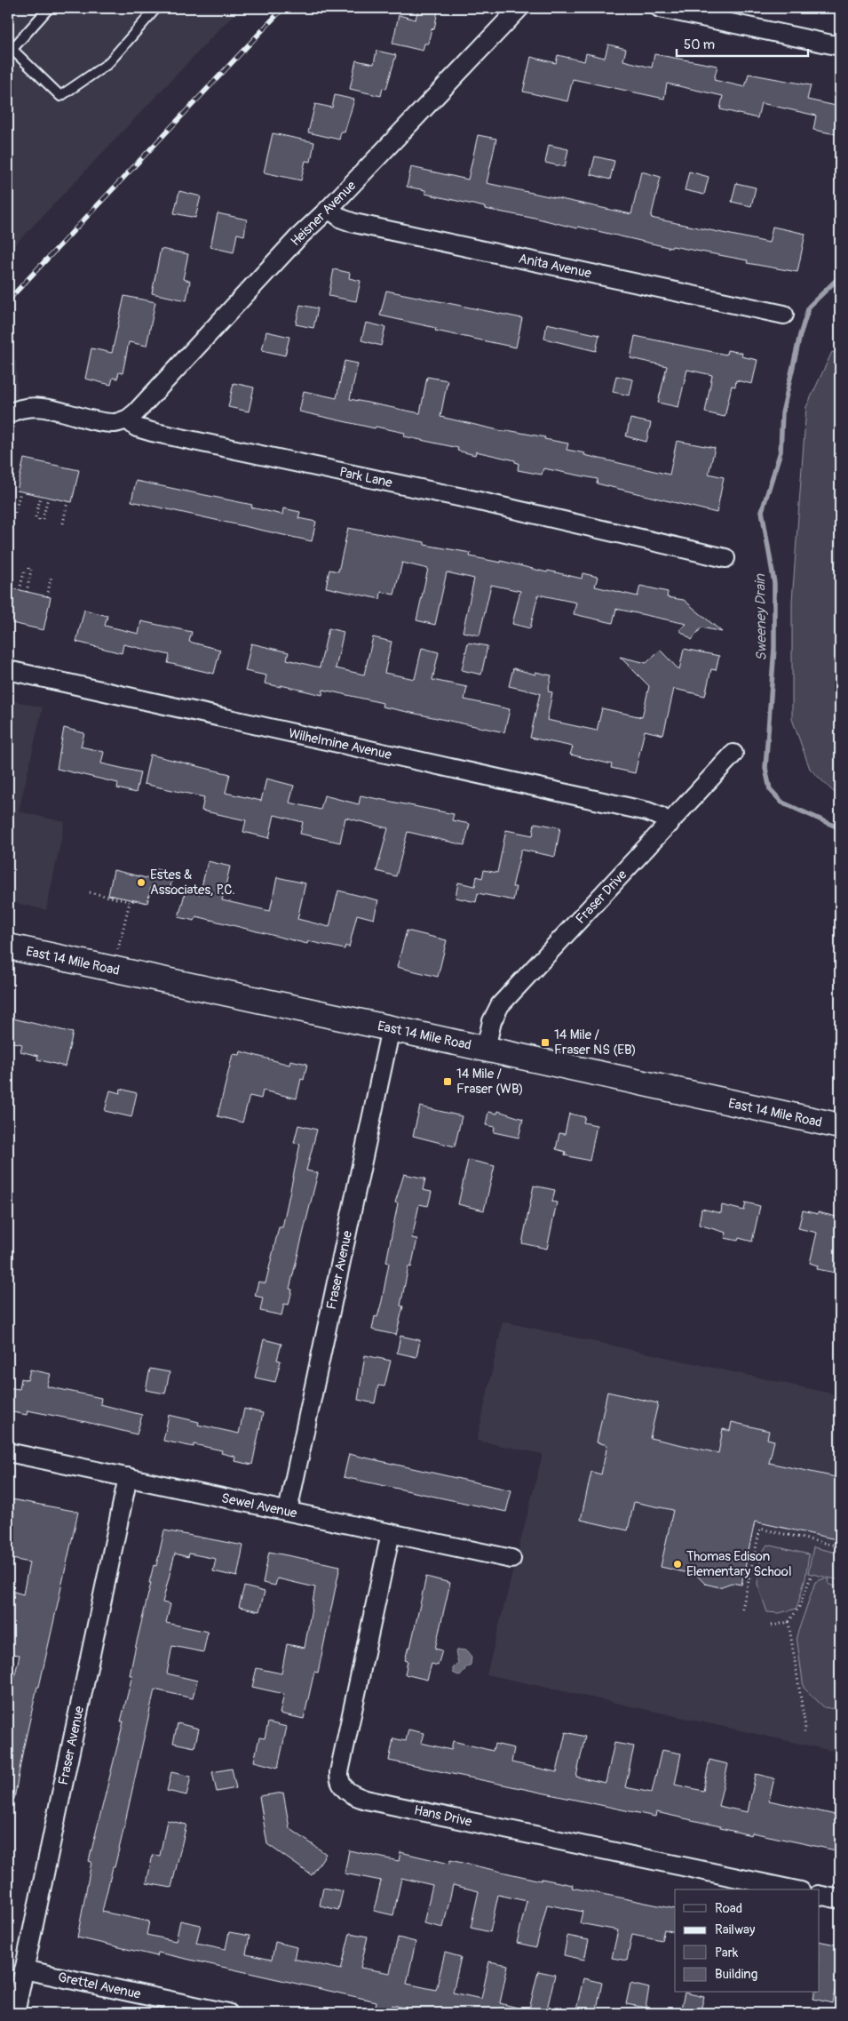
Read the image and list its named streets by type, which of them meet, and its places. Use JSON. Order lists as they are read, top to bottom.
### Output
{
  "streets": {
    "main road": ["East 14 Mile Road"],
    "street": [
      "Heisner Avenue",
      "Anita Avenue",
      "Park Lane",
      "Wilhelmine Avenue",
      "Fraser Drive",
      "Fraser Avenue",
      "Sewel Avenue",
      "Hans Drive",
      "Grettel Avenue"
    ]
  },
  "crossings": [
    ["Heisner Avenue", "Anita Avenue"],
    ["Heisner Avenue", "Park Lane"],
    ["Wilhelmine Avenue", "Fraser Drive"],
    ["Fraser Drive", "East 14 Mile Road"],
    ["East 14 Mile Road", "Fraser Avenue"],
    ["Fraser Avenue", "Sewel Avenue"],
    ["Fraser Avenue", "Grettel Avenue"],
    ["Sewel Avenue", "Hans Drive"]
  ],
  "water": ["Sweeney Drain"],
  "places": {
    "other": ["Estes & Associates, P.C.", "Thomas Edison Elementary School"],
    "transit": ["14 Mile / Fraser NS (EB)", "14 Mile / Fraser (WB)"]
  },
  "legend": [
    "Road",
    "Railway",
    "Park",
    "Building"
  ],
  "scale_bar": "50 m"
}
